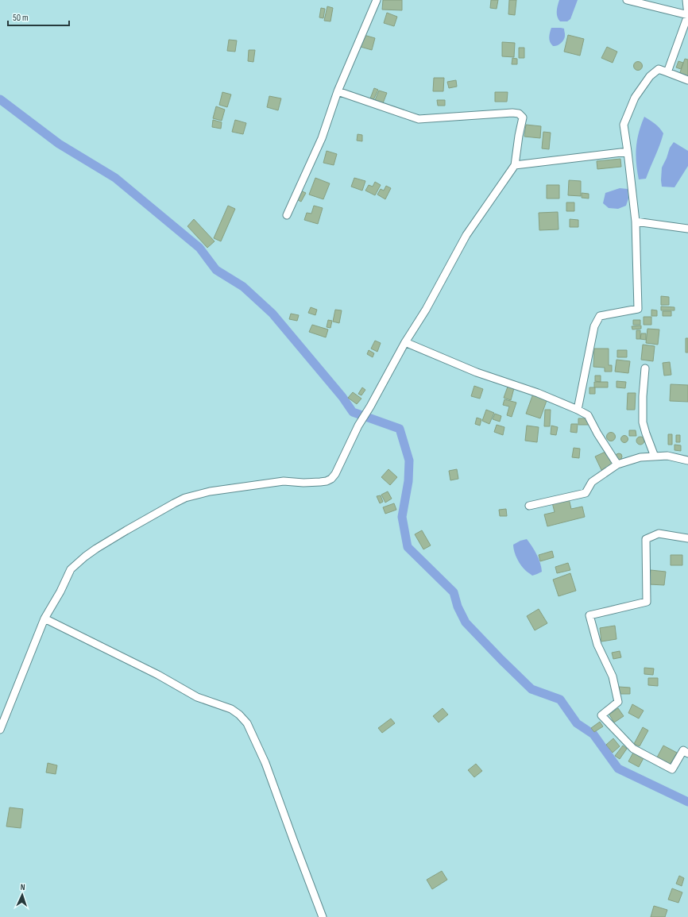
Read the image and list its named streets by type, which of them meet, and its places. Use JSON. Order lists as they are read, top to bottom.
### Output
{
  "scale_bar": "50 m",
  "north": "top"
}
